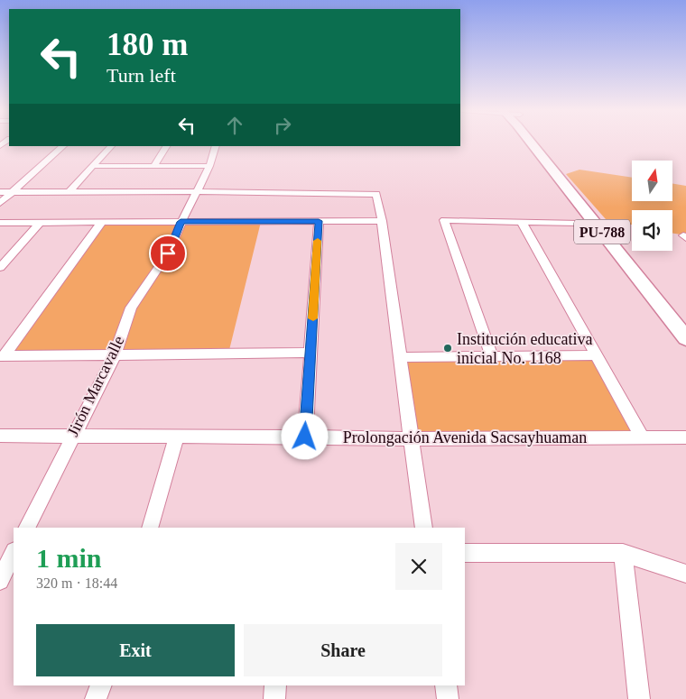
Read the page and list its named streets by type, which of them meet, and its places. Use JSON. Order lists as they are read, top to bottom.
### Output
{
  "streets": {
    "main road": ["PU-788"],
    "street": ["Jirón Marcavalle", "Prolongación Avenida Sacsayhuaman"]
  },
  "crossings": [
    ["Jirón Marcavalle", "Prolongación Avenida Sacsayhuaman"]
  ],
  "places": ["Institución educativa inicial No. 1168"],
  "north": "top",
  "page": {
    "turn": ["180 m", "Turn left"],
    "heading": ["1 min", "320 m · 18:44"],
    "buttons": ["Exit", "Share"]
  }
}
